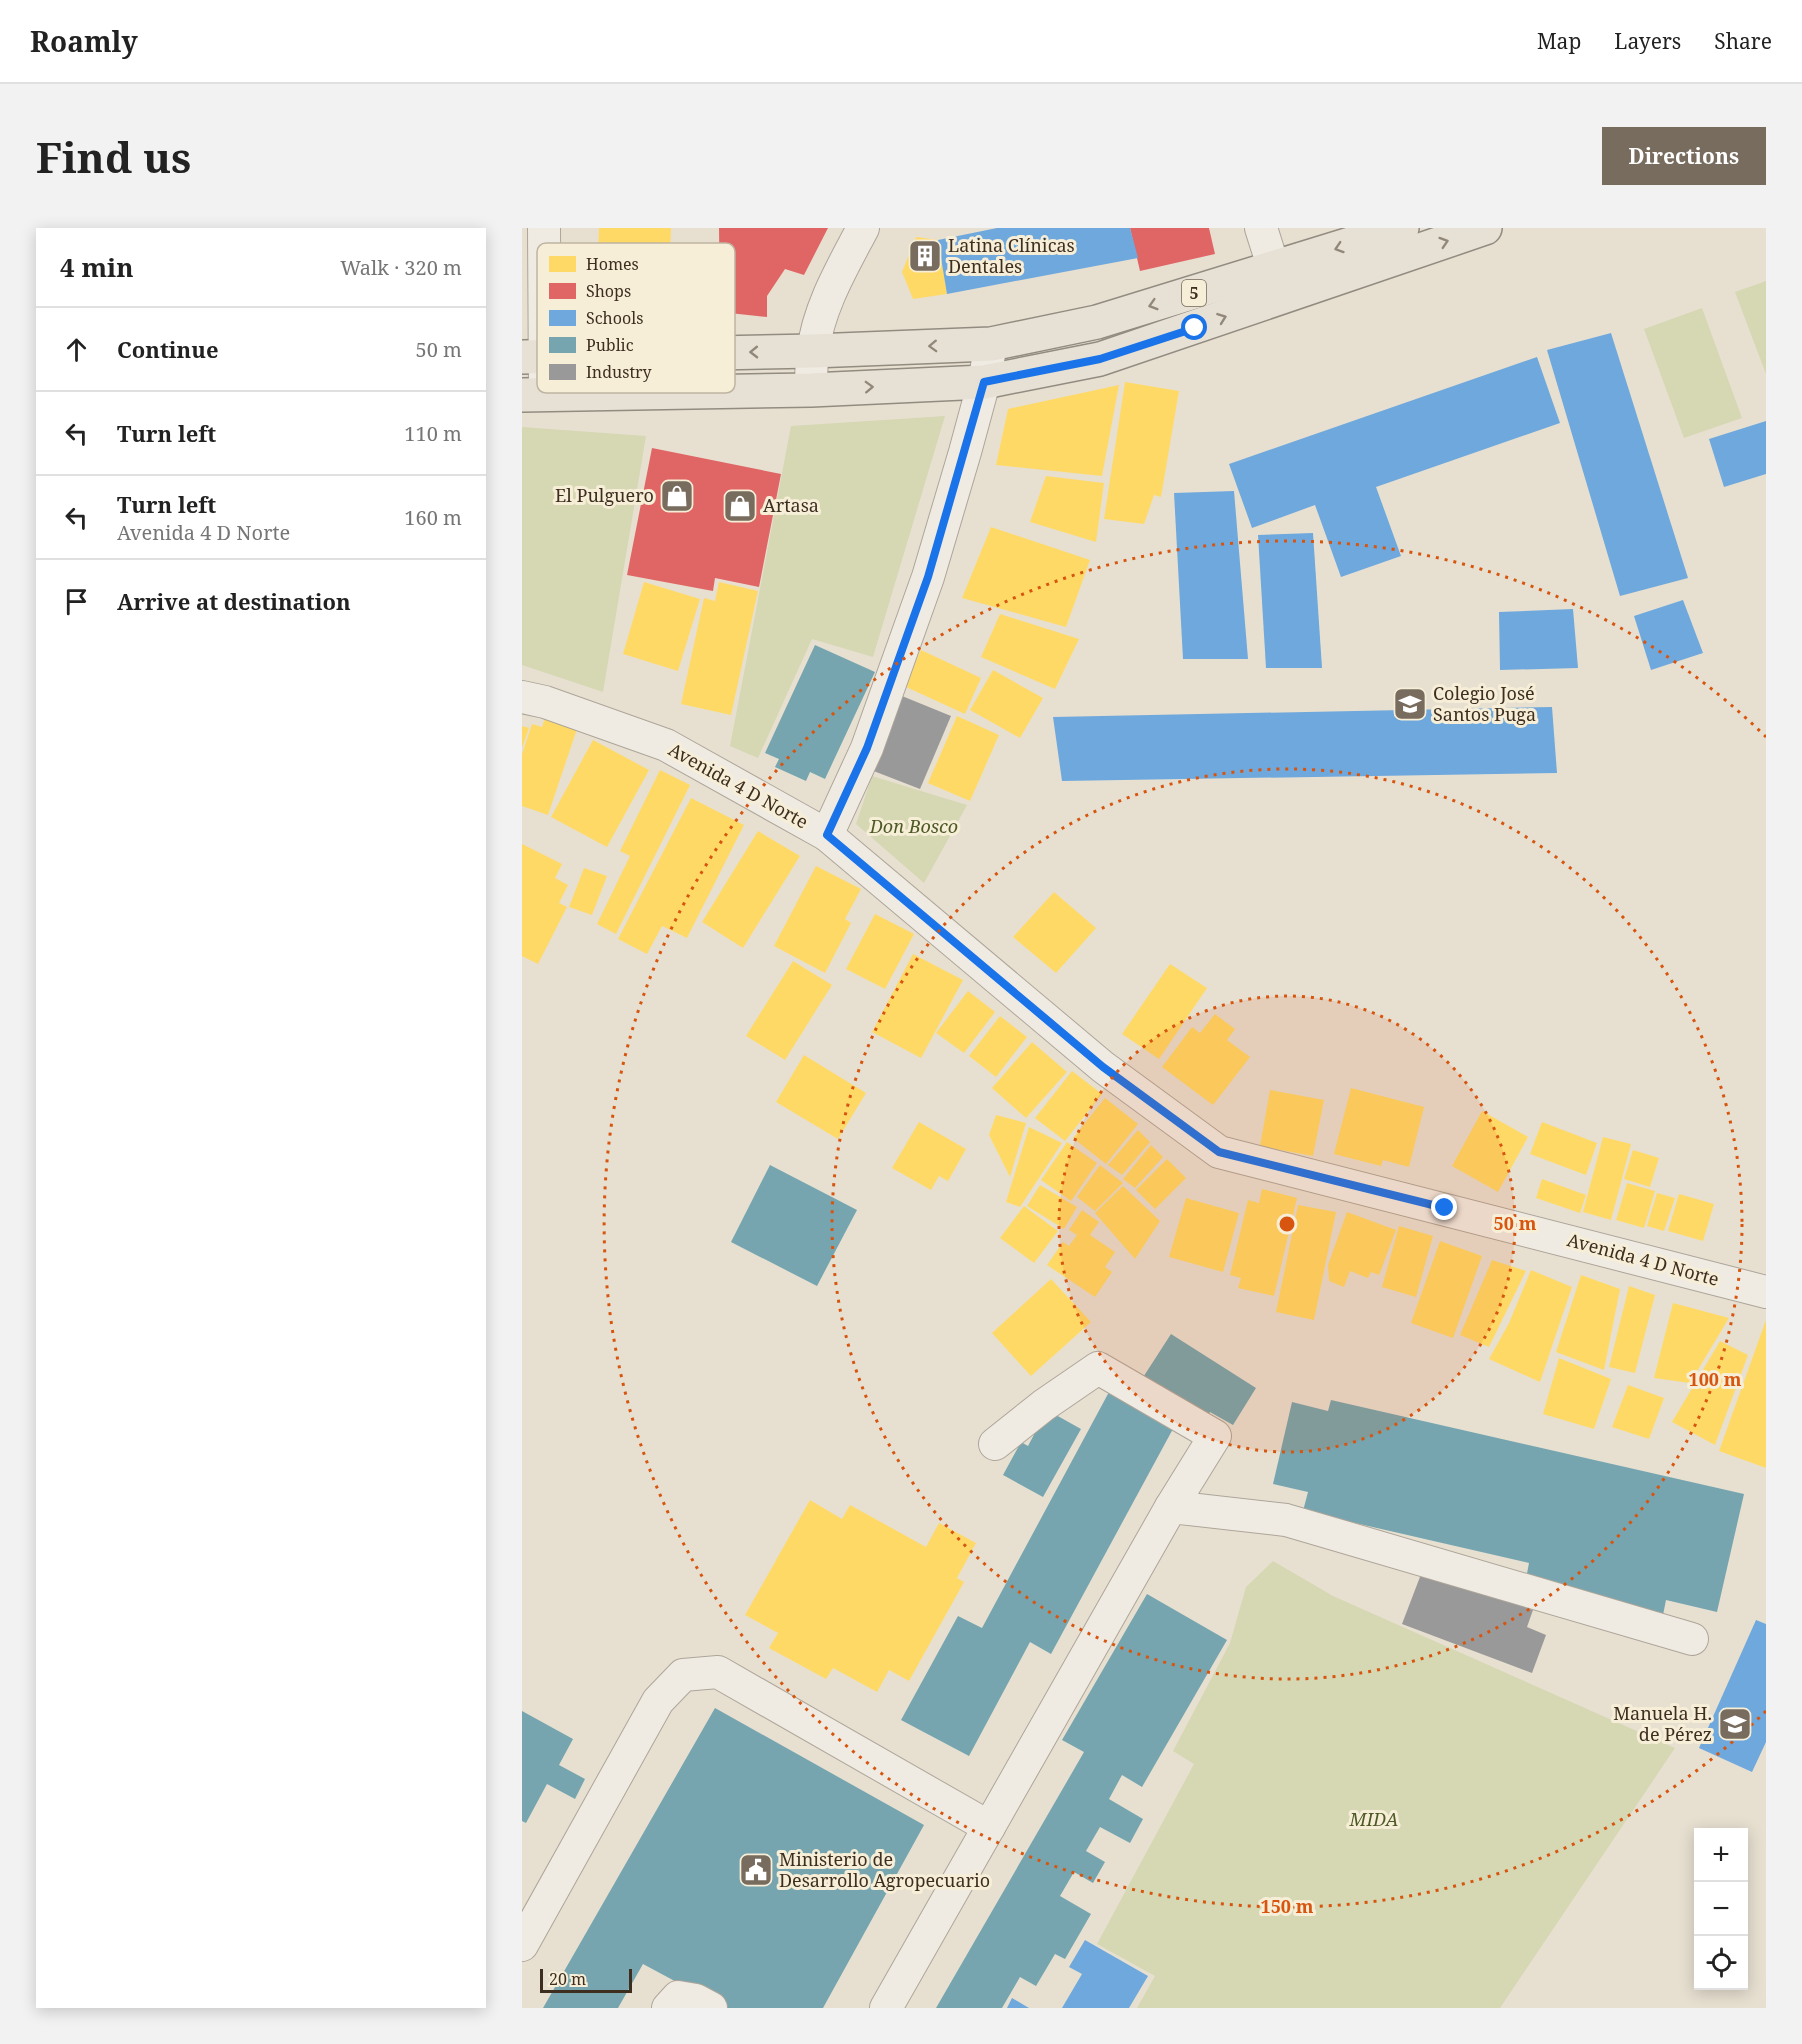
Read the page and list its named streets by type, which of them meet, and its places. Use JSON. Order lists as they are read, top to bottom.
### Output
{
  "streets": {
    "main road": ["5"],
    "street": ["Avenida 4 D Norte"]
  },
  "parks": ["Don Bosco", "MIDA"],
  "places": {
    "building": ["Latina Clínicas Dentales"],
    "shop": ["El Pulguero", "Artasa"],
    "school or university": ["Colegio José Santos Puga", "Manuela H. de Pérez"],
    "public building": ["Ministerio de Desarrollo Agropecuario"]
  },
  "legend": [
    "Homes",
    "Shops",
    "Schools",
    "Public",
    "Industry"
  ],
  "scale_bar": "20 m",
  "page": {
    "header": "Roamly",
    "nav": ["Map", "Layers", "Share"],
    "buttons": "Directions",
    "title": "Find us",
    "heading": ["4 min", "Walk · 320 m"],
    "list": [
      ["Continue", "50 m"],
      ["Turn left", "110 m"],
      ["Turn left", "Avenida 4 D Norte", "160 m"],
      "Arrive at destination"
    ],
    "map_buttons": ["+", "−"],
    "scale": "20 m"
  },
  "rings": ["50 m", "100 m", "150 m"]
}
